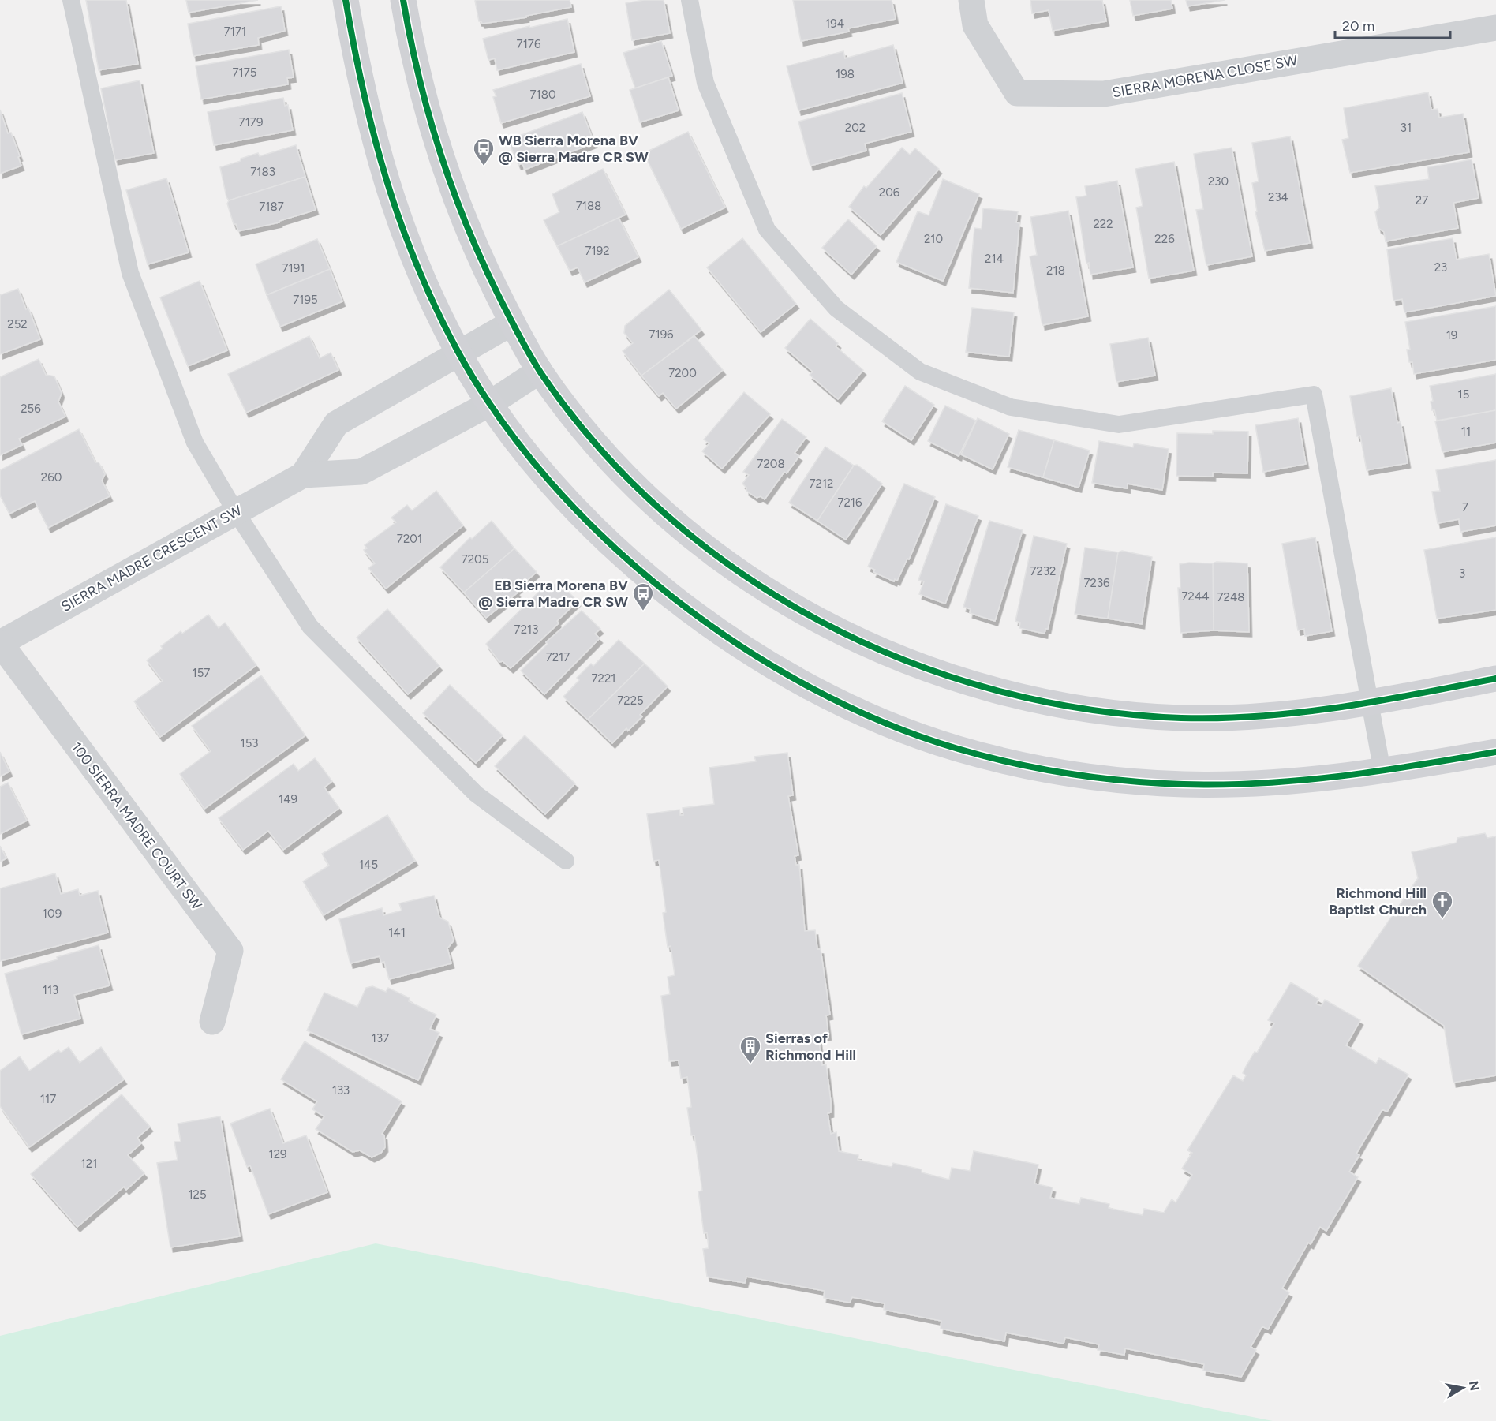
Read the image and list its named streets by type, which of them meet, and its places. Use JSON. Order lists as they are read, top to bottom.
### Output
{
  "streets": {
    "street": ["SIERRA MORENA CLOSE SW", "SIERRA MADRE CRESCENT SW", "100 SIERRA MADRE COURT SW"]
  },
  "crossings": [
    ["SIERRA MADRE CRESCENT SW", "100 SIERRA MADRE COURT SW"]
  ],
  "places": {
    "bus stop": ["WB Sierra Morena BV @ Sierra Madre CR SW", "EB Sierra Morena BV @ Sierra Madre CR SW"],
    "church": ["Richmond Hill Baptist Church"],
    "building": ["Sierras of Richmond Hill"]
  },
  "house_numbers": [
    "194",
    "7171",
    "7176",
    "7175",
    "198",
    "7180",
    "7179",
    "202",
    "31",
    "7183",
    "230",
    "206",
    "234",
    "27",
    "7188",
    "7187",
    "222",
    "210",
    "226",
    "7192",
    "214",
    "23",
    "7191",
    "218",
    "7195",
    "252",
    "7196",
    "19",
    "7200",
    "15",
    "256",
    "11",
    "7208",
    "260",
    "7212",
    "7216",
    "7",
    "7201",
    "7205",
    "7232",
    "3",
    "7236",
    "7244",
    "7248",
    "7213",
    "7217",
    "157",
    "7221",
    "7225",
    "153",
    "149",
    "145",
    "109",
    "141",
    "113",
    "137",
    "133",
    "117",
    "129",
    "121",
    "125"
  ],
  "scale_bar": "20 m",
  "north": "right"
}
